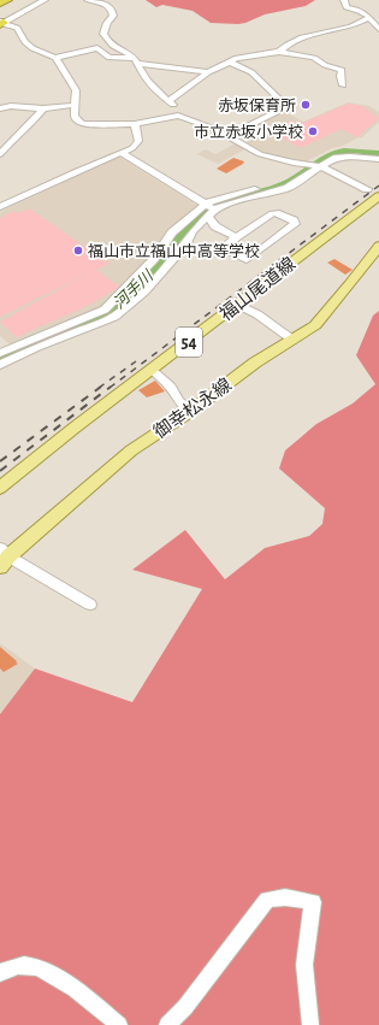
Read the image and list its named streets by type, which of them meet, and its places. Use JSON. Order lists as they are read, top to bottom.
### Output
{
  "streets": {
    "main road": ["福山尾道線", "54", "御幸松永線"]
  },
  "water": ["河手川"],
  "places": ["赤坂保育所", "市立赤坂小学校", "福山市立福山中高等学校"]
}
